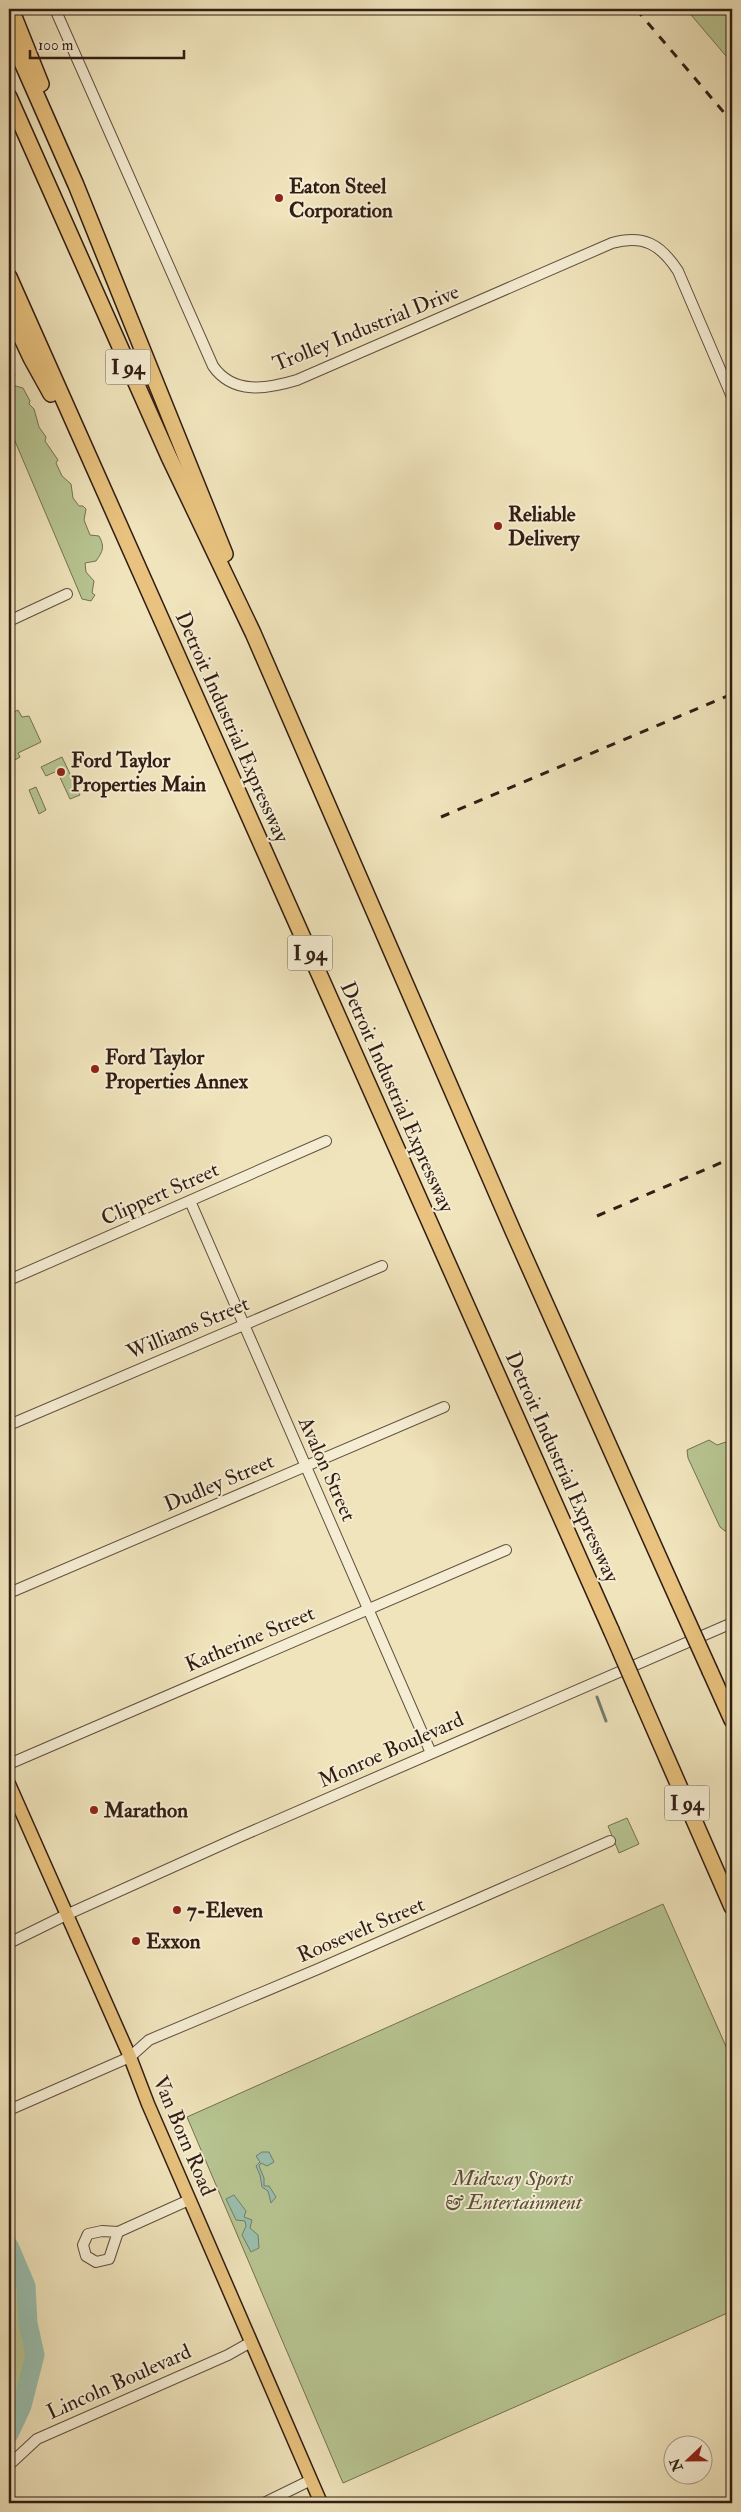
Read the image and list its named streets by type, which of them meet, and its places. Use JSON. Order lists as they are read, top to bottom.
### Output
{
  "streets": {
    "highway": ["I 94", "Detroit Industrial Expressway"],
    "main road": ["Van Born Road"],
    "street": [
      "Trolley Industrial Drive",
      "Clippert Street",
      "Williams Street",
      "Avalon Street",
      "Dudley Street",
      "Katherine Street",
      "Monroe Boulevard",
      "Roosevelt Street",
      "Lincoln Boulevard"
    ]
  },
  "crossings": [
    ["Clippert Street", "Avalon Street"],
    ["Williams Street", "Avalon Street"],
    ["Avalon Street", "Dudley Street"],
    ["Avalon Street", "Katherine Street"],
    ["Avalon Street", "Monroe Boulevard"],
    ["Monroe Boulevard", "Van Born Road"],
    ["Roosevelt Street", "Van Born Road"],
    ["Van Born Road", "Lincoln Boulevard"]
  ],
  "parks": ["Midway Sports & Entertainment"],
  "places": [
    "Eaton Steel Corporation",
    "Reliable Delivery",
    "Ford Taylor Properties Main",
    "Ford Taylor Properties Annex",
    "Marathon",
    "7-Eleven",
    "Exxon"
  ],
  "scale_bar": "100 m",
  "north": "left"
}
